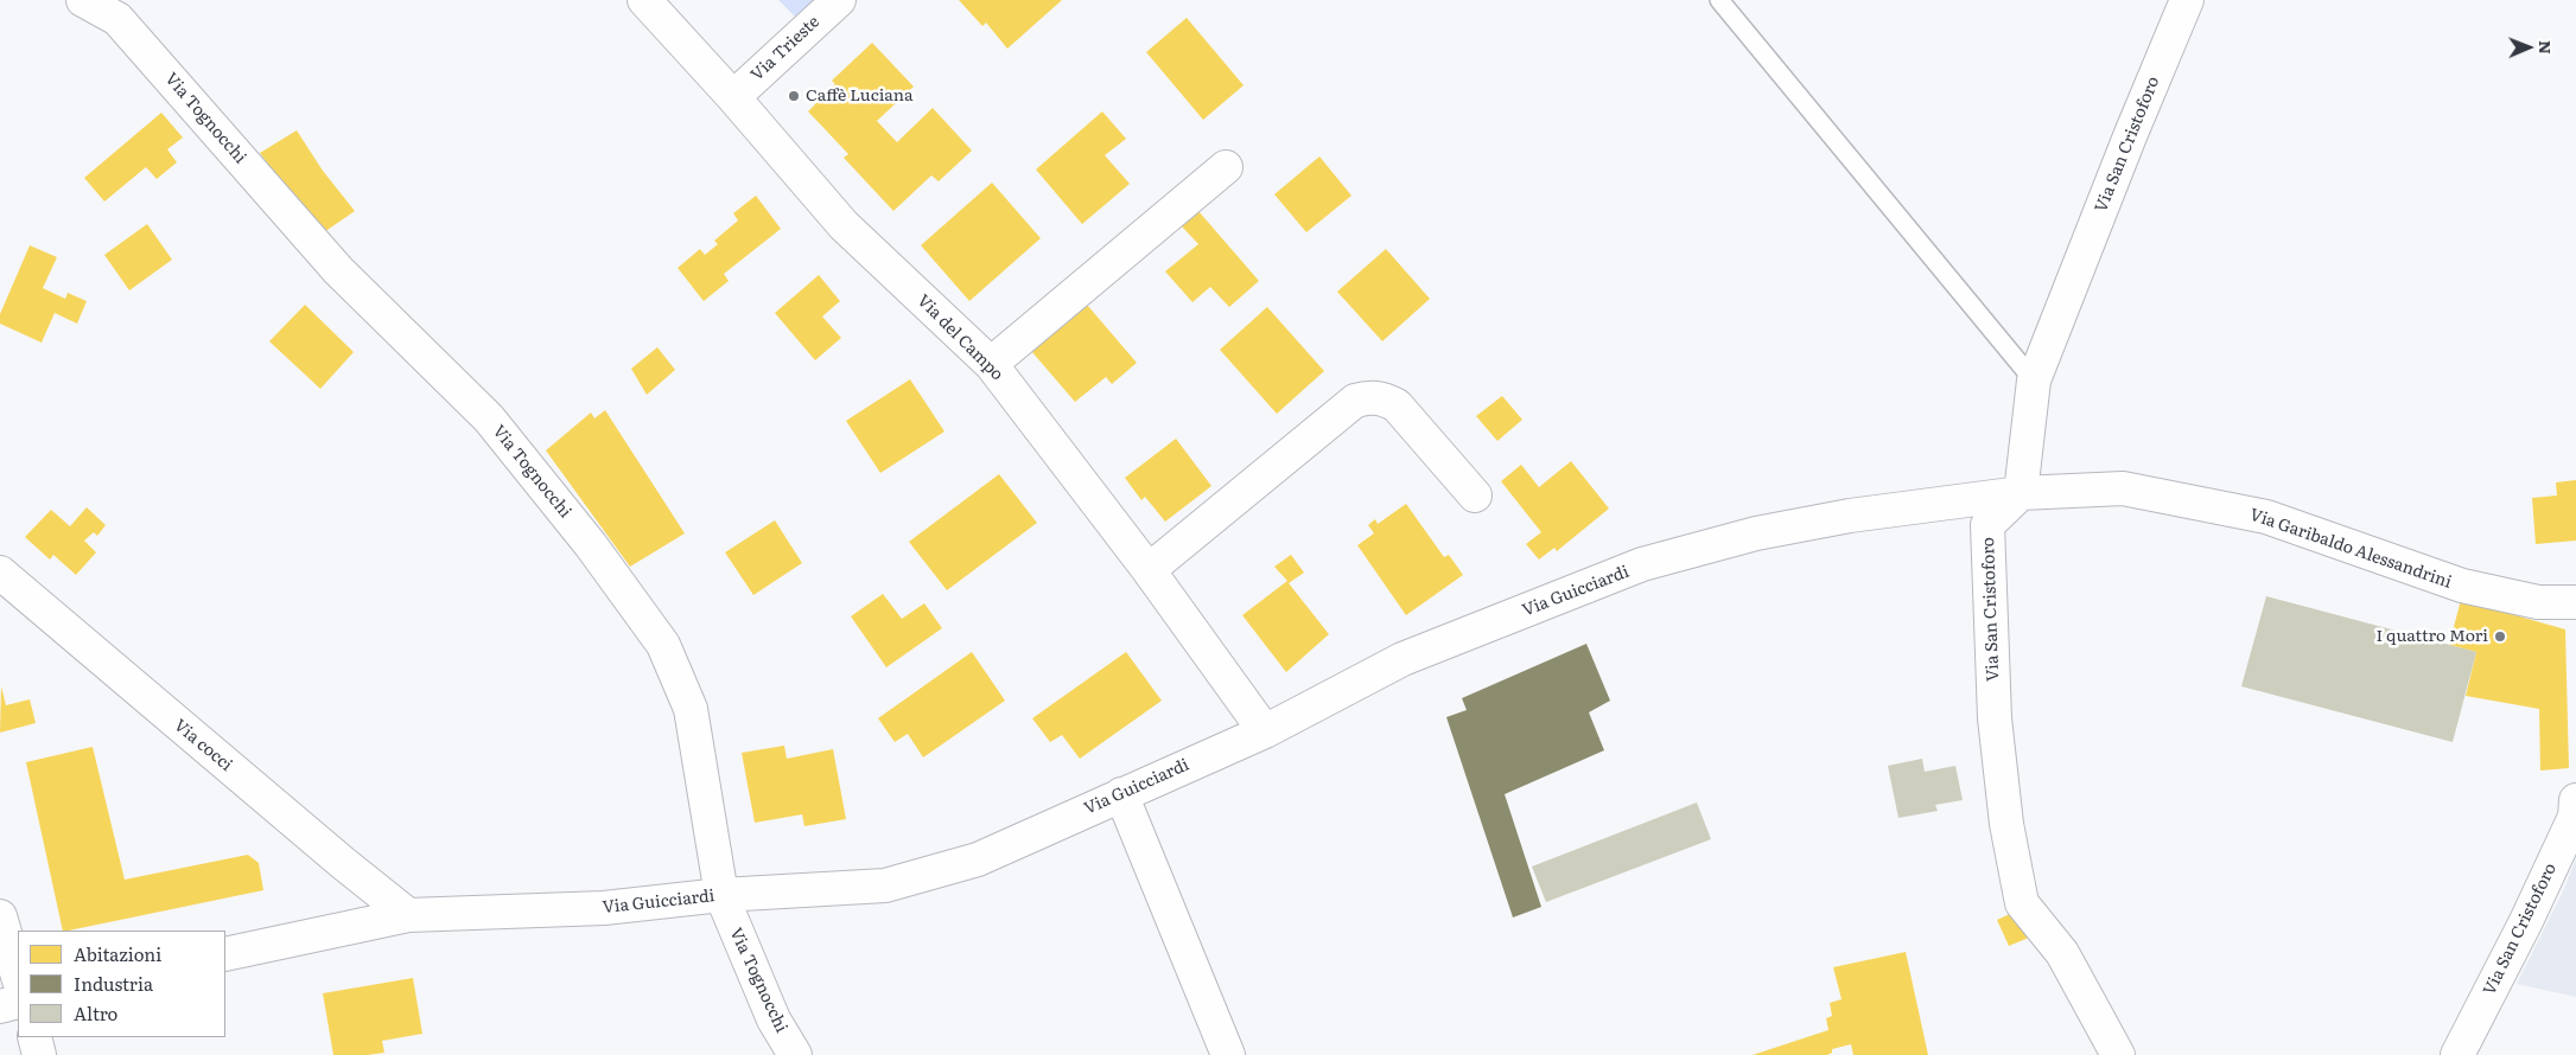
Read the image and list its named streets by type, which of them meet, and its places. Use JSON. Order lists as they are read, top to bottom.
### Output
{
  "streets": {
    "street": [
      "Via Trieste",
      "Via Tognocchi",
      "Via San Cristoforo",
      "Via del Campo",
      "Via Garibaldo Alessandrini",
      "Via Guicciardi",
      "Via cocci"
    ]
  },
  "crossings": [
    ["Via Trieste", "Via del Campo"],
    ["Via Tognocchi", "Via Guicciardi"],
    ["Via San Cristoforo", "Via Garibaldo Alessandrini"],
    ["Via San Cristoforo", "Via Guicciardi"],
    ["Via del Campo", "Via Guicciardi"],
    ["Via Garibaldo Alessandrini", "Via Guicciardi"],
    ["Via Guicciardi", "Via cocci"]
  ],
  "places": ["Caffè Luciana", "I quattro Mori"],
  "legend": ["Abitazioni", "Industria", "Altro"],
  "north": "right"
}
